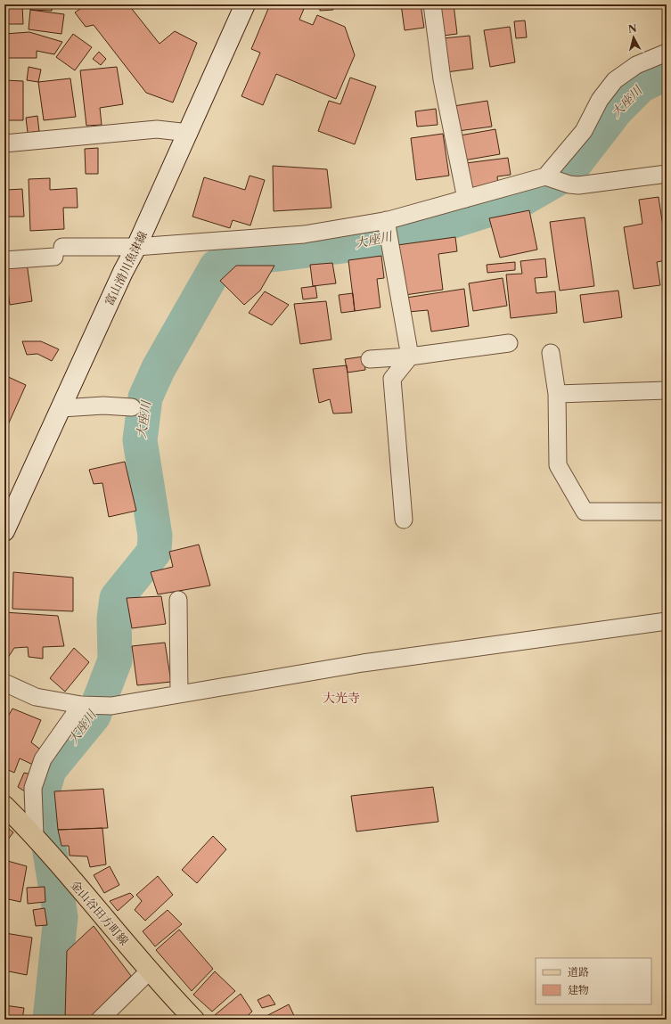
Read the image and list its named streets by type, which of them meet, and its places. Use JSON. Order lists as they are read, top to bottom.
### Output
{
  "streets": {
    "main road": ["富山滑川魚津線", "金山谷田方町線"]
  },
  "districts": ["大光寺"],
  "water": ["大座川"],
  "legend": ["道路", "建物"],
  "north": "top"
}
